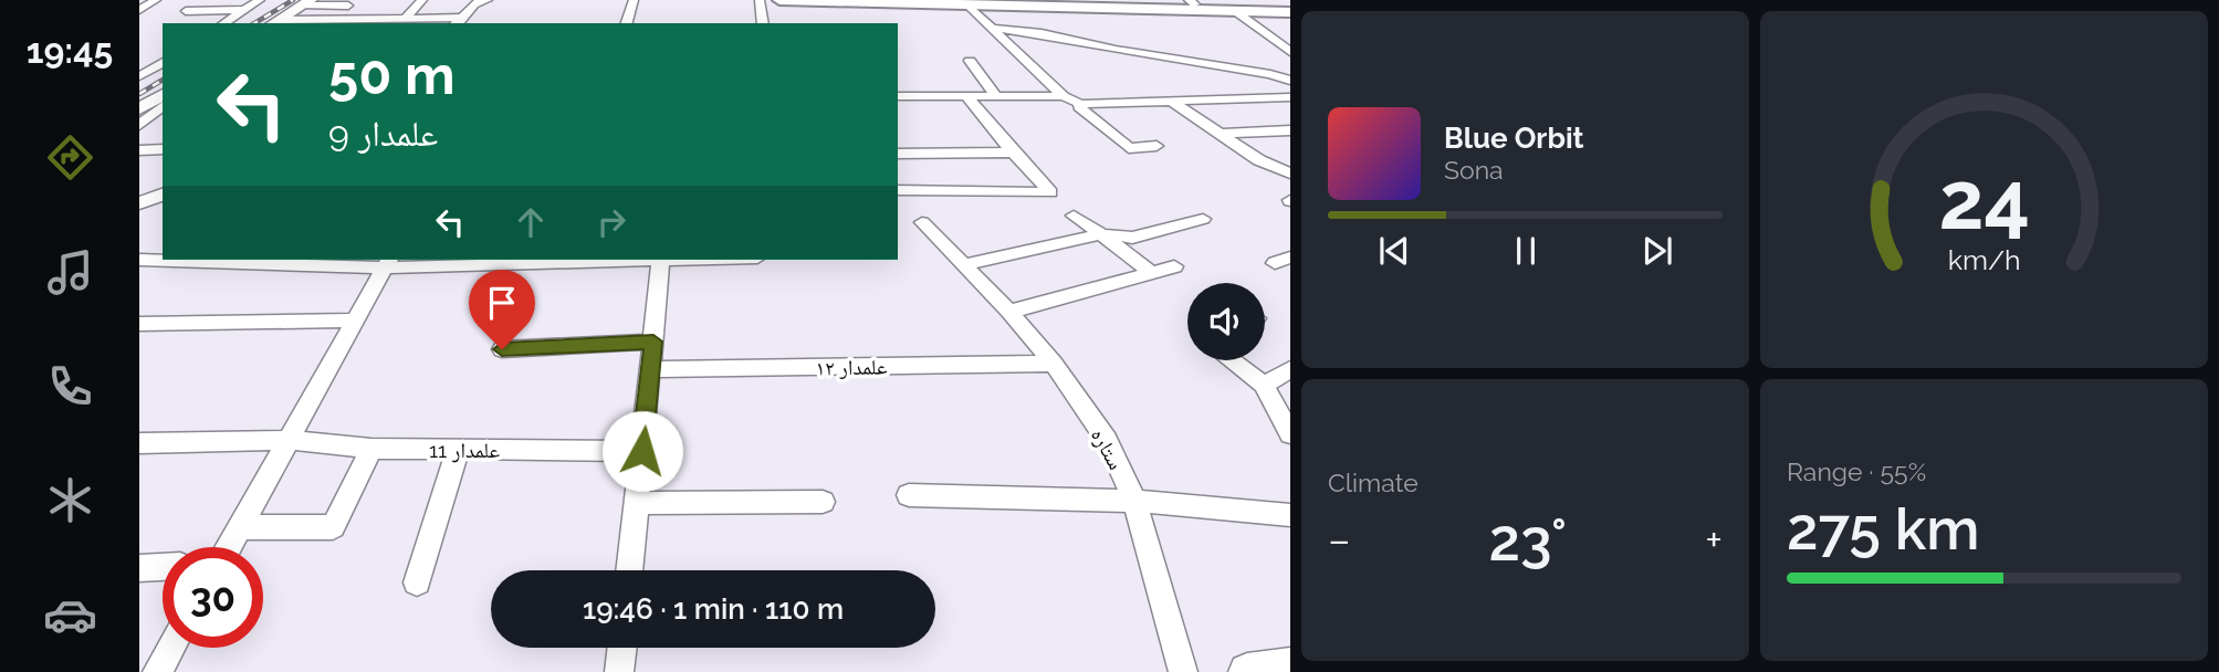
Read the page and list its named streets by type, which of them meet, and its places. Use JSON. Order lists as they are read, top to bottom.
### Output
{
  "streets": {
    "street": ["علمدار ۱۲", "ستاره", "علمدار 11"]
  },
  "crossings": [
    ["علمدار ۱۲", "ستاره"]
  ],
  "page": {
    "tabs": "19:45",
    "turn": ["50 m", "علمدار 9"],
    "song": ["Blue Orbit", "Sona"],
    "tile": [
      "Climate",
      ["Range · 55%", "275 km"]
    ],
    "heat": ["−", "23°", "+"],
    "limit": "30",
    "trip": "19:46 · 1 min · 110 m",
    "gauge": ["24", "km/h"]
  }
}
